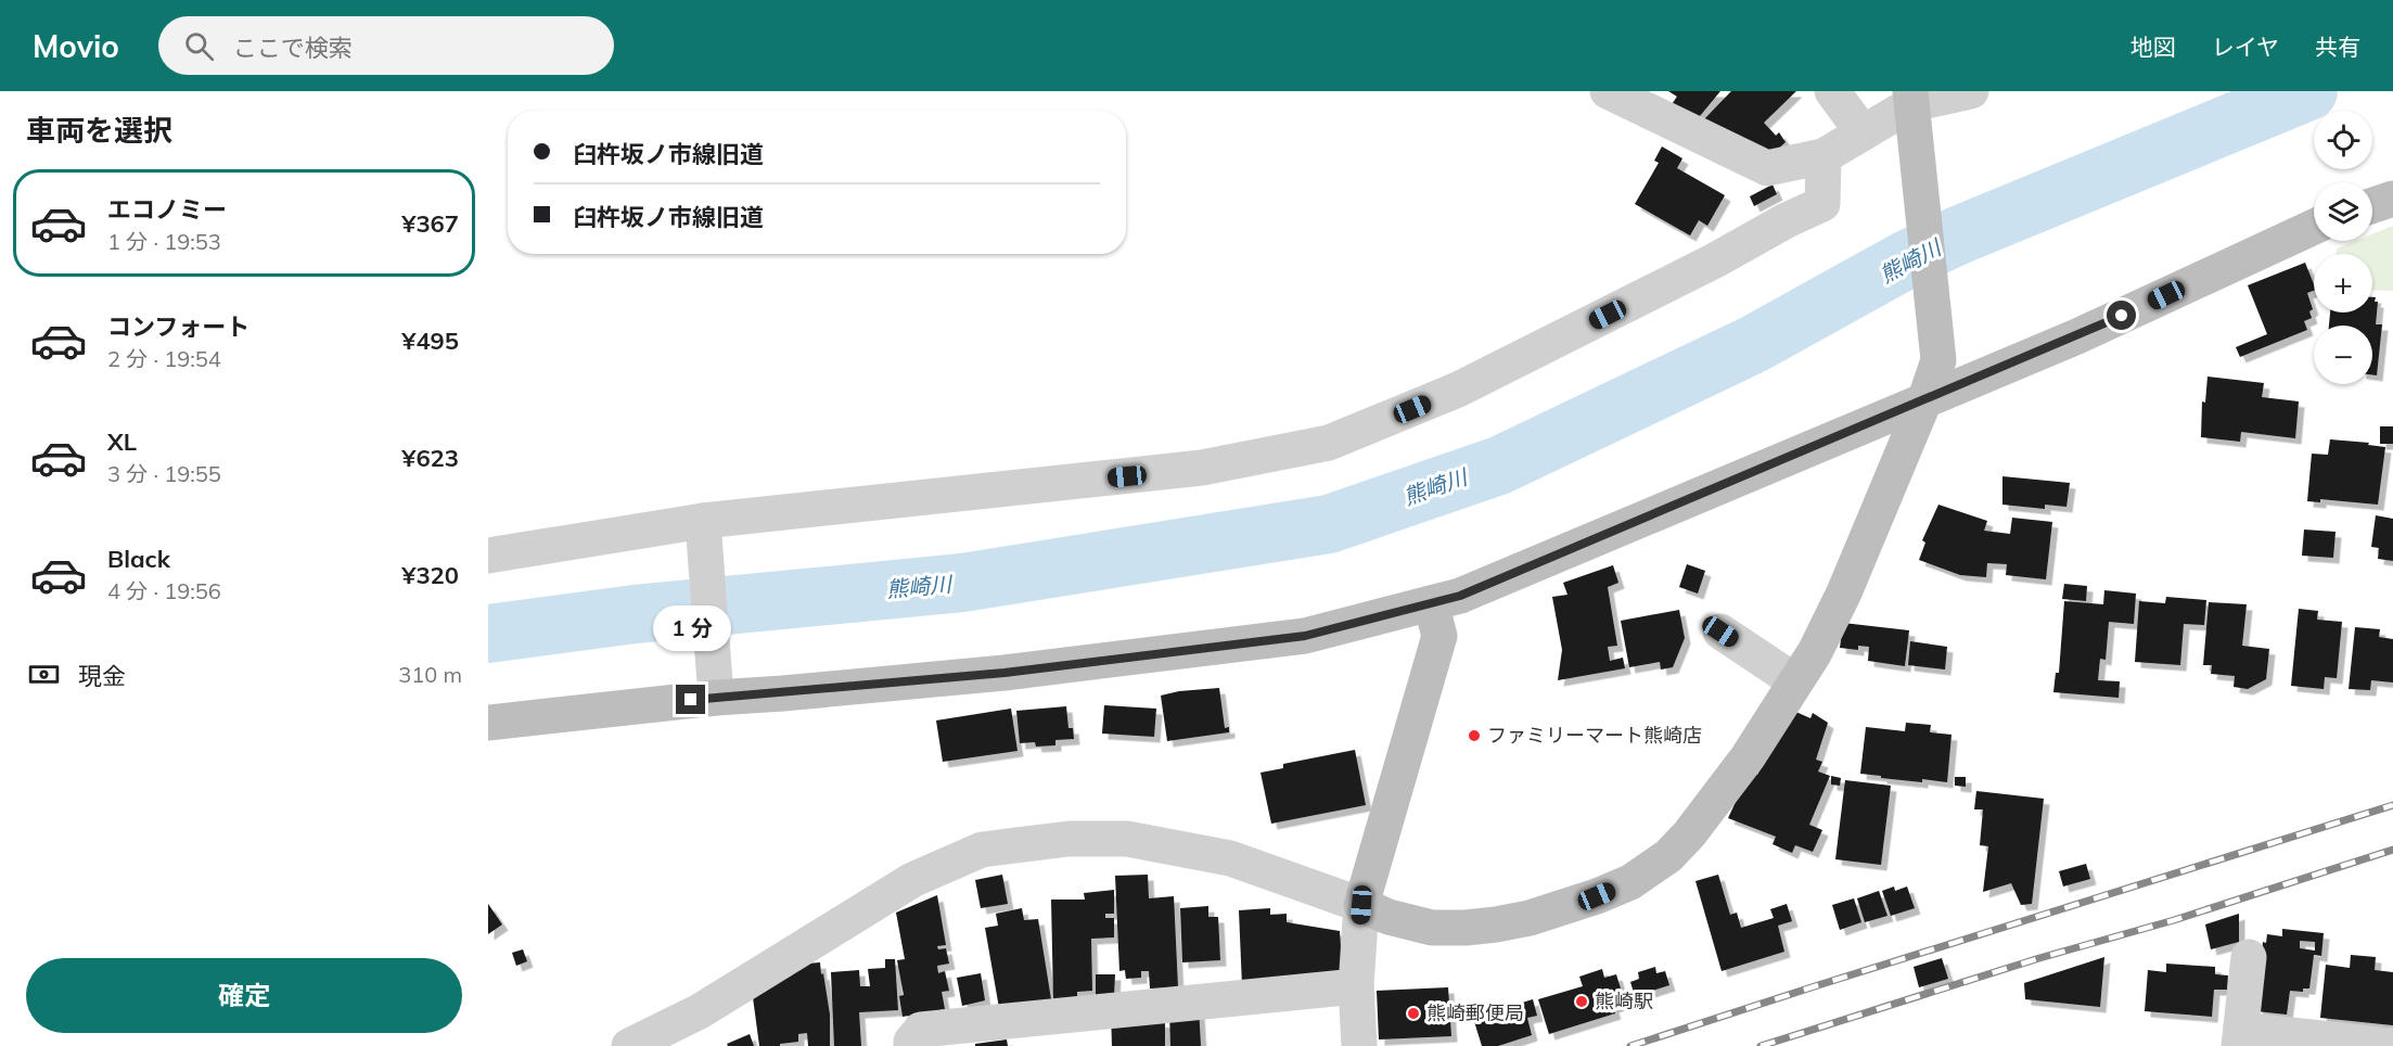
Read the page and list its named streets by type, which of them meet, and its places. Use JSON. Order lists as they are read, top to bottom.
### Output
{
  "water": ["熊崎川"],
  "places": ["ファミリーマート熊崎店", "熊崎駅", "熊崎郵便局"],
  "page": {
    "header": "Movio",
    "search": "ここで検索",
    "nav": ["地図", "レイヤ", "共有"],
    "heading": "車両を選択",
    "map_buttons": ["+", "−"],
    "banner": ["臼杵坂ノ市線旧道", "臼杵坂ノ市線旧道"],
    "list": [
      {
        "name": "エコノミー",
        "note": "1 分 · 19:53",
        "value": "¥367"
      },
      {
        "name": "コンフォート",
        "note": "2 分 · 19:54",
        "value": "¥495"
      },
      {
        "name": "XL",
        "note": "3 分 · 19:55",
        "value": "¥623"
      },
      {
        "name": "Black",
        "note": "4 分 · 19:56",
        "value": "¥320"
      }
    ],
    "bubble": "1 分",
    "pay": ["現金", "310 m"],
    "buttons": "確定"
  }
}
